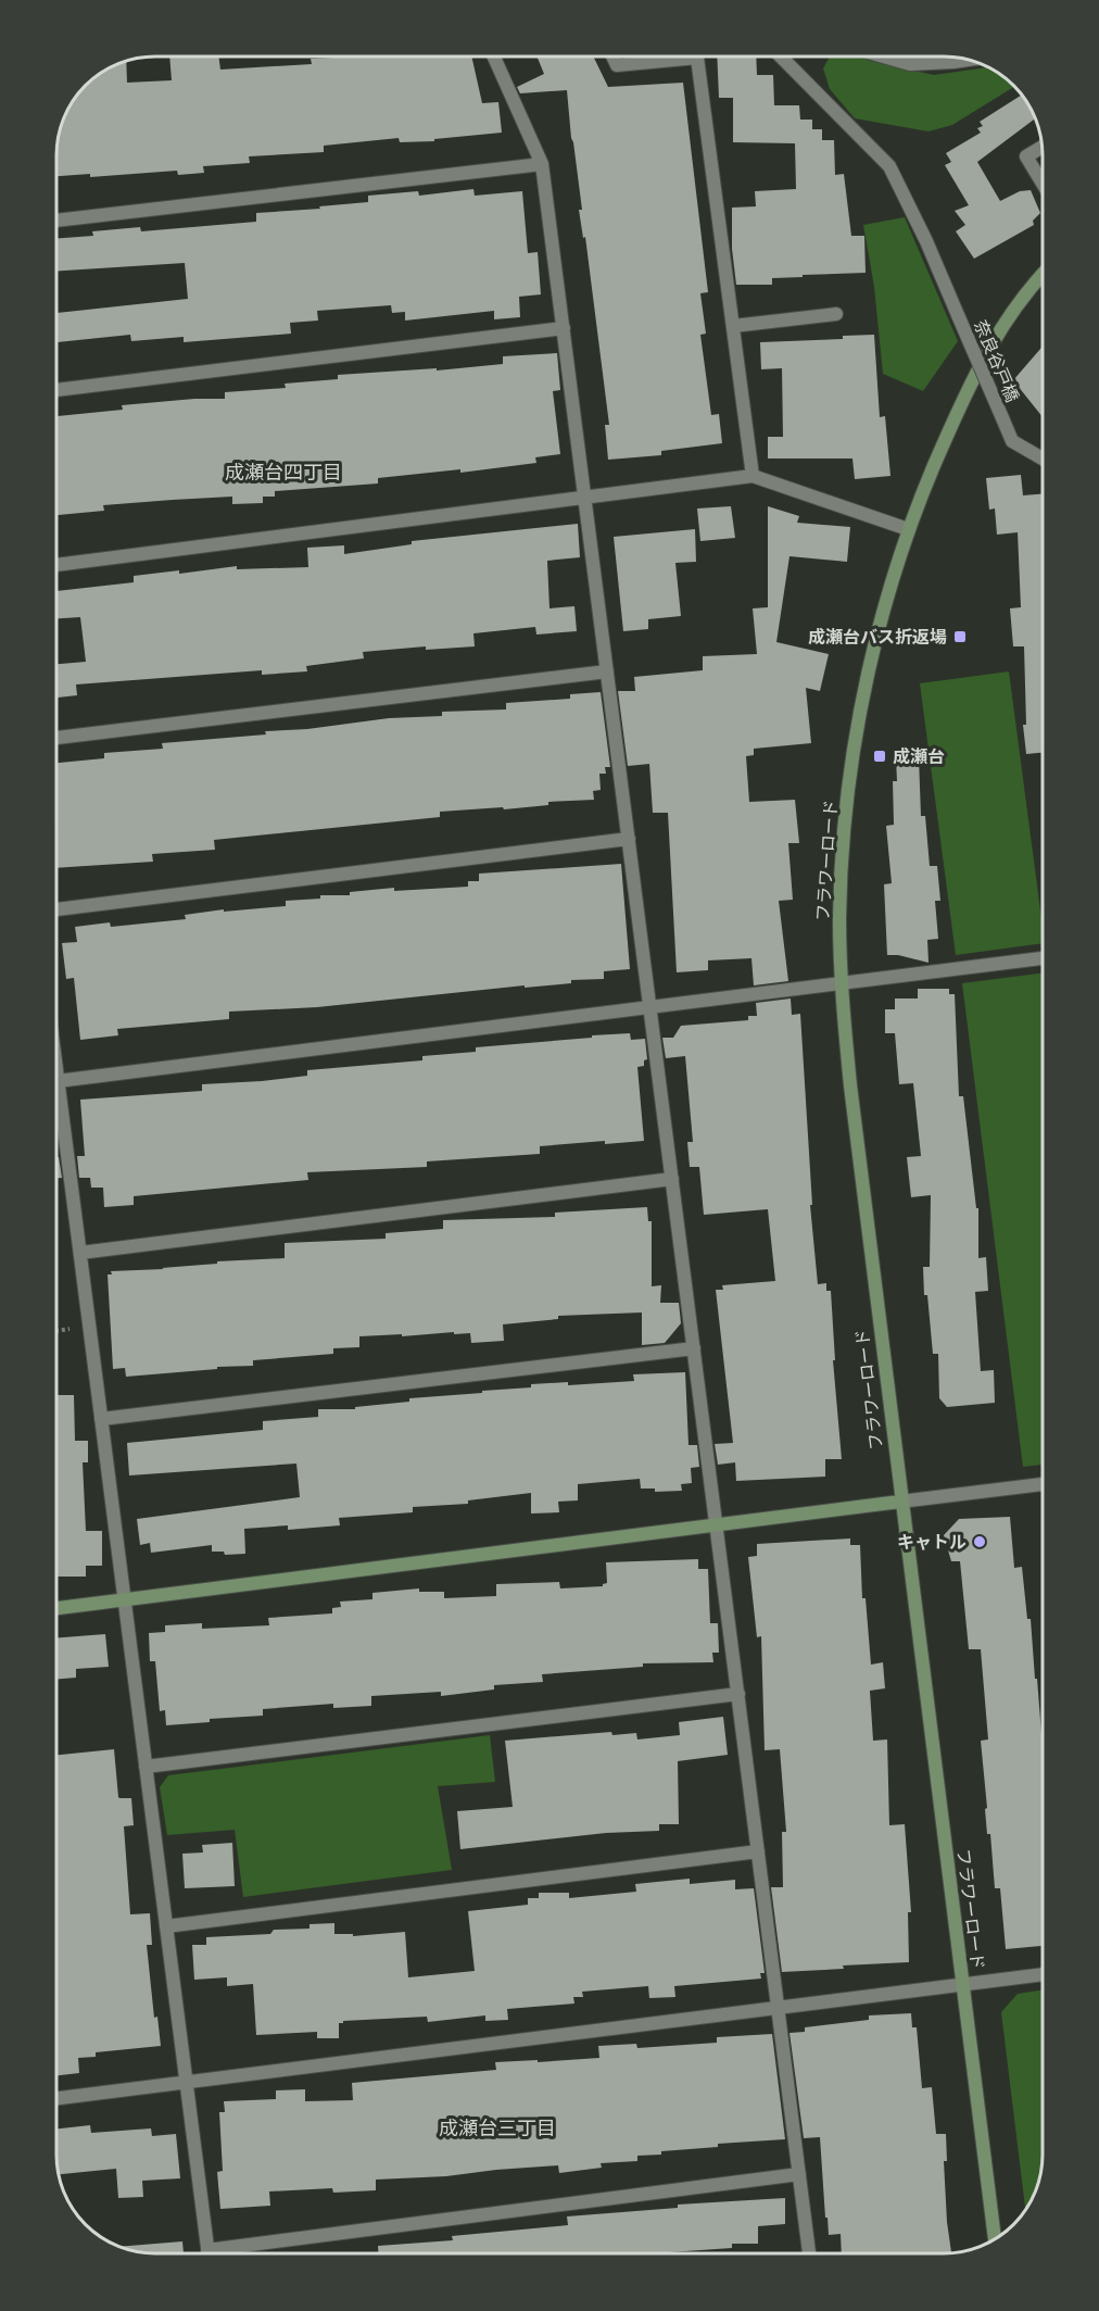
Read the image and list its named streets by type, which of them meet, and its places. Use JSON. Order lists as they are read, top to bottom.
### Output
{
  "streets": {
    "street": ["奈良谷戸橋", "フラワーロード"]
  },
  "districts": ["成瀬台四丁目", "成瀬台三丁目"],
  "places": {
    "transit": ["成瀬台バス折返場", "成瀬台"],
    "other": ["キャトル"]
  }
}
